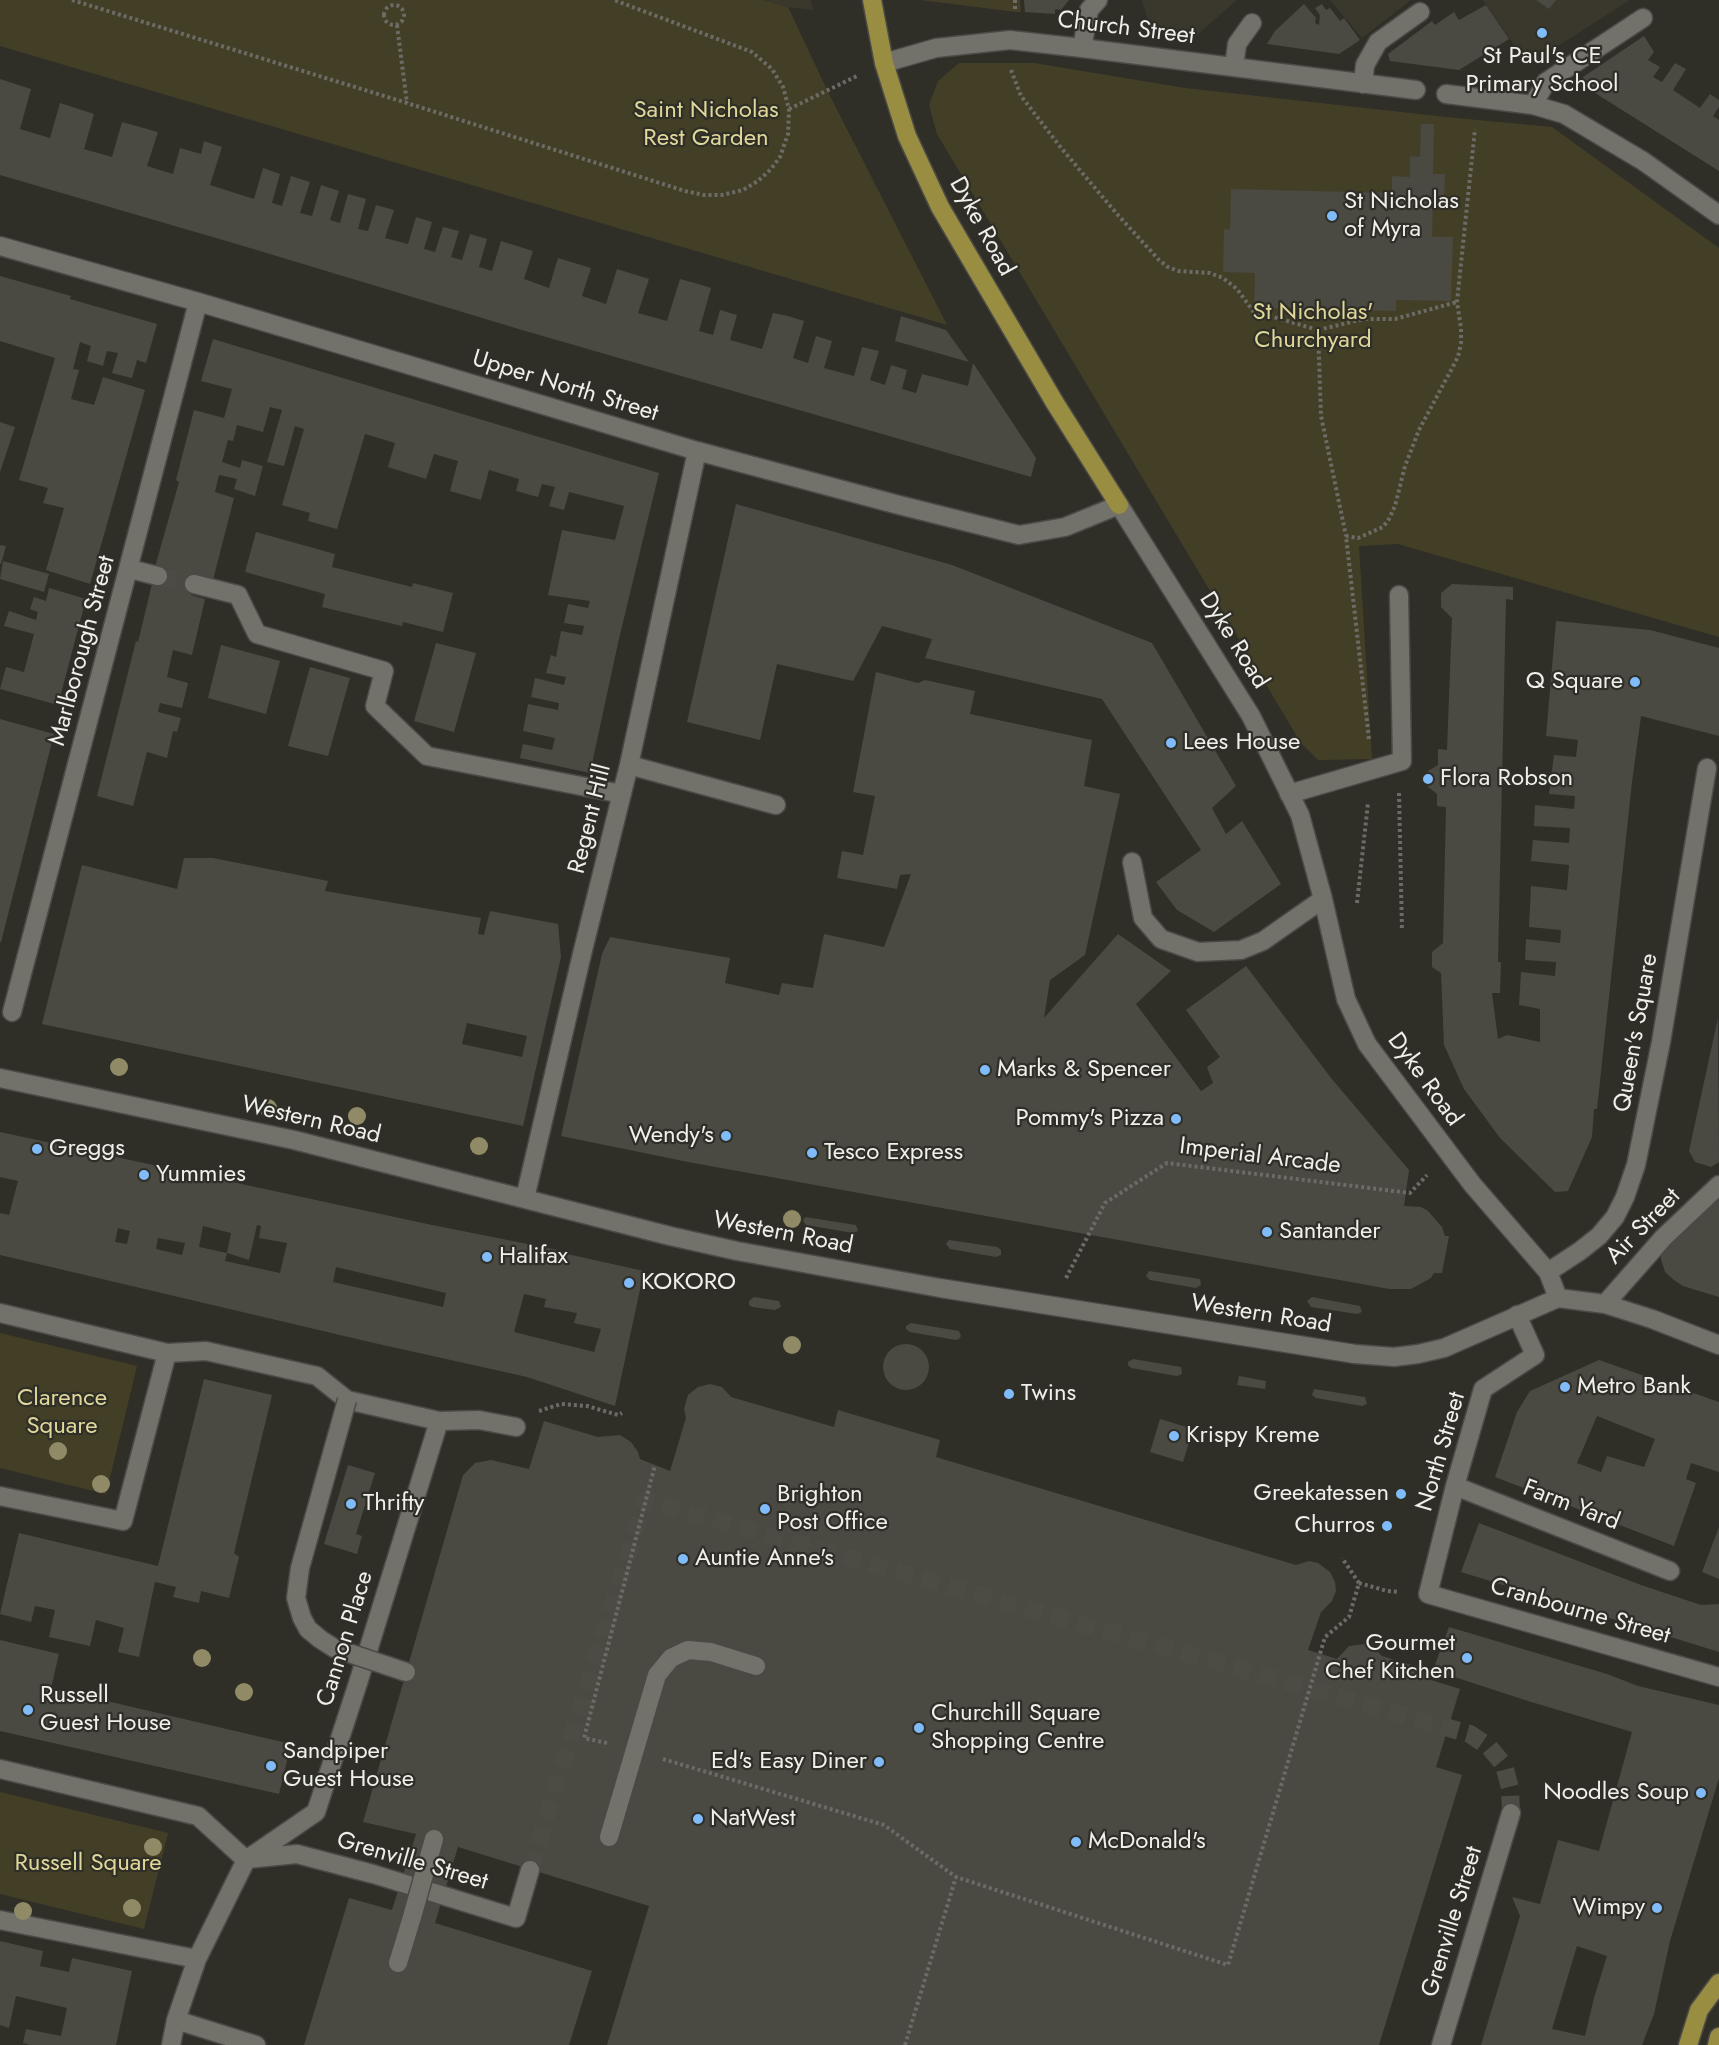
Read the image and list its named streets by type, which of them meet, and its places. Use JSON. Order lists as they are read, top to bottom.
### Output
{
  "streets": {
    "main road": ["Dyke Road"],
    "street": [
      "Church Street",
      "Upper North Street",
      "Marlborough Street",
      "Regent Hill",
      "Queen's Square",
      "Western Road",
      "Air Street",
      "North Street",
      "Farm Yard",
      "Cranbourne Street",
      "Cannon Place",
      "Grenville Street"
    ],
    "path": ["Imperial Arcade"]
  },
  "crossings": [
    ["Church Street", "Dyke Road"],
    ["Dyke Road", "Upper North Street"],
    ["Dyke Road", "Queen's Square"],
    ["Dyke Road", "Western Road"],
    ["Dyke Road", "Imperial Arcade"],
    ["Upper North Street", "Marlborough Street"],
    ["Upper North Street", "Regent Hill"],
    ["Regent Hill", "Western Road"],
    ["Western Road", "Imperial Arcade"],
    ["Western Road", "North Street"],
    ["North Street", "Farm Yard"],
    ["North Street", "Cranbourne Street"],
    ["Cannon Place", "Grenville Street"]
  ],
  "parks": [
    "Saint Nicholas Rest Garden",
    "St Nicholas' Churchyard",
    "Clarence Square",
    "Russell Square"
  ],
  "places": [
    "St Paul's CE Primary School",
    "St Nicholas of Myra",
    "Q Square",
    "Lees House",
    "Flora Robson",
    "Marks & Spencer",
    "Pommy's Pizza",
    "Wendy's",
    "Greggs",
    "Tesco Express",
    "Yummies",
    "Santander",
    "Halifax",
    "KOKORO",
    "Metro Bank",
    "Twins",
    "Krispy Kreme",
    "Greekatessen",
    "Thrifty",
    "Brighton Post Office",
    "Churros",
    "Auntie Anne's",
    "Gourmet Chef Kitchen",
    "Russell Guest House",
    "Churchill Square Shopping Centre",
    "Ed's Easy Diner",
    "Sandpiper Guest House",
    "Noodles Soup",
    "NatWest",
    "McDonald's",
    "Wimpy"
  ]
}
